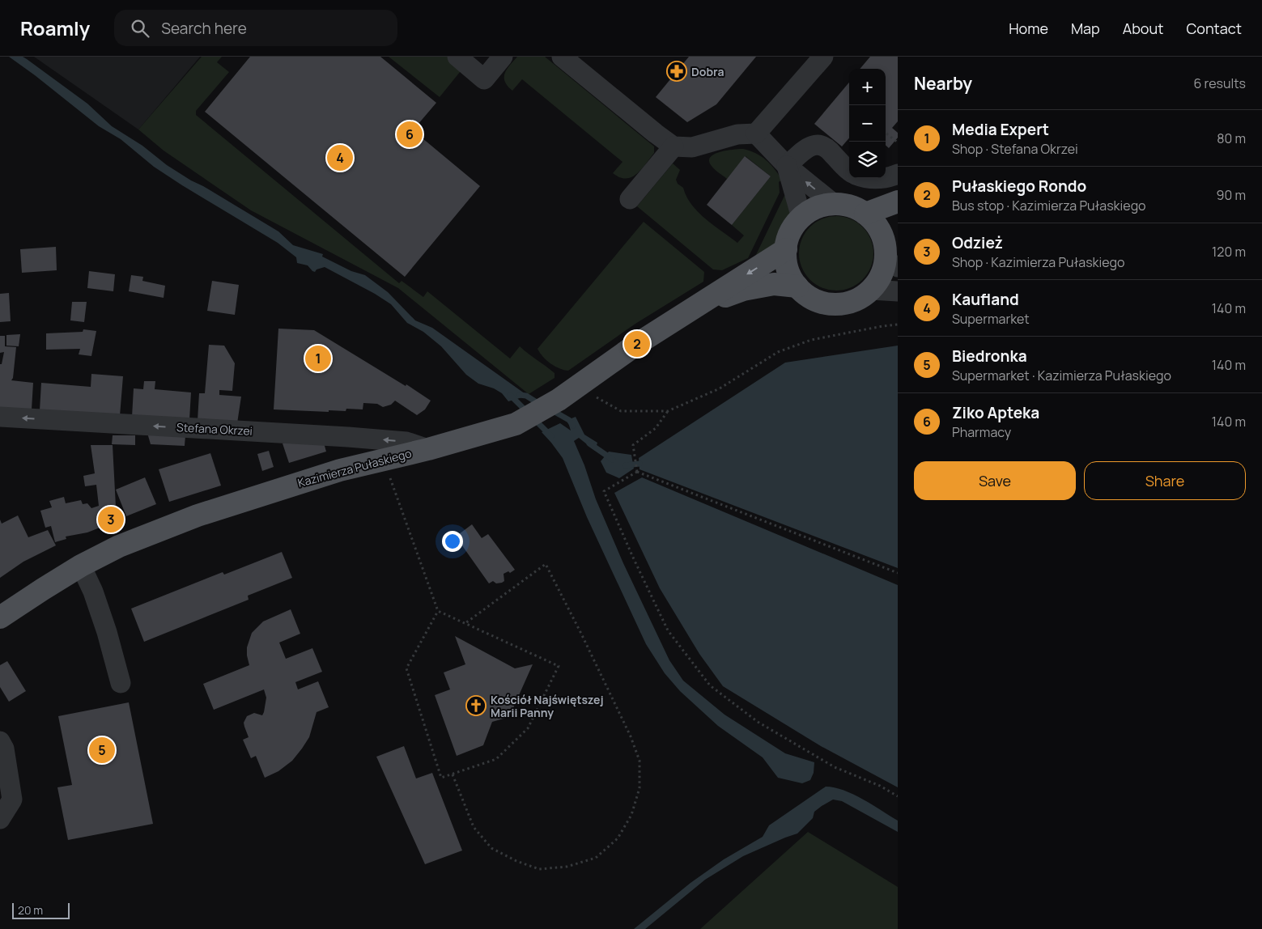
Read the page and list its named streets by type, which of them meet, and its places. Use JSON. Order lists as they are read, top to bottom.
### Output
{
  "streets": {
    "main road": ["Kazimierza Pułaskiego"],
    "street": ["Stefana Okrzei"]
  },
  "crossings": [
    ["Stefana Okrzei", "Kazimierza Pułaskiego"]
  ],
  "one_way": ["Stefana Okrzei"],
  "places": {
    "pharmacy": ["Dobra"],
    "church": ["Kościół Najświętszej Marii Panny"]
  },
  "scale_bar": "20 m",
  "page": {
    "header": "Roamly",
    "search": "Search here",
    "nav": [
      "Home",
      "Map",
      "About",
      "Contact"
    ],
    "heading": ["Nearby", "6 results"],
    "map_buttons": ["+", "−"],
    "list": [
      {
        "mark": "1",
        "name": "Media Expert",
        "note": "Shop · Stefana Okrzei",
        "value": "80 m"
      },
      {
        "mark": "2",
        "name": "Pułaskiego Rondo",
        "note": "Bus stop · Kazimierza Pułaskiego",
        "value": "90 m"
      },
      {
        "mark": "3",
        "name": "Odzież",
        "note": "Shop · Kazimierza Pułaskiego",
        "value": "120 m"
      },
      {
        "mark": "4",
        "name": "Kaufland",
        "note": "Supermarket",
        "value": "140 m"
      },
      {
        "mark": "5",
        "name": "Biedronka",
        "note": "Supermarket · Kazimierza Pułaskiego",
        "value": "140 m"
      },
      {
        "mark": "6",
        "name": "Ziko Apteka",
        "note": "Pharmacy",
        "value": "140 m"
      }
    ],
    "pins": [
      "6",
      "4",
      "2",
      "1",
      "3",
      "5"
    ],
    "buttons": ["Save", "Share"],
    "scale": "20 m"
  }
}
